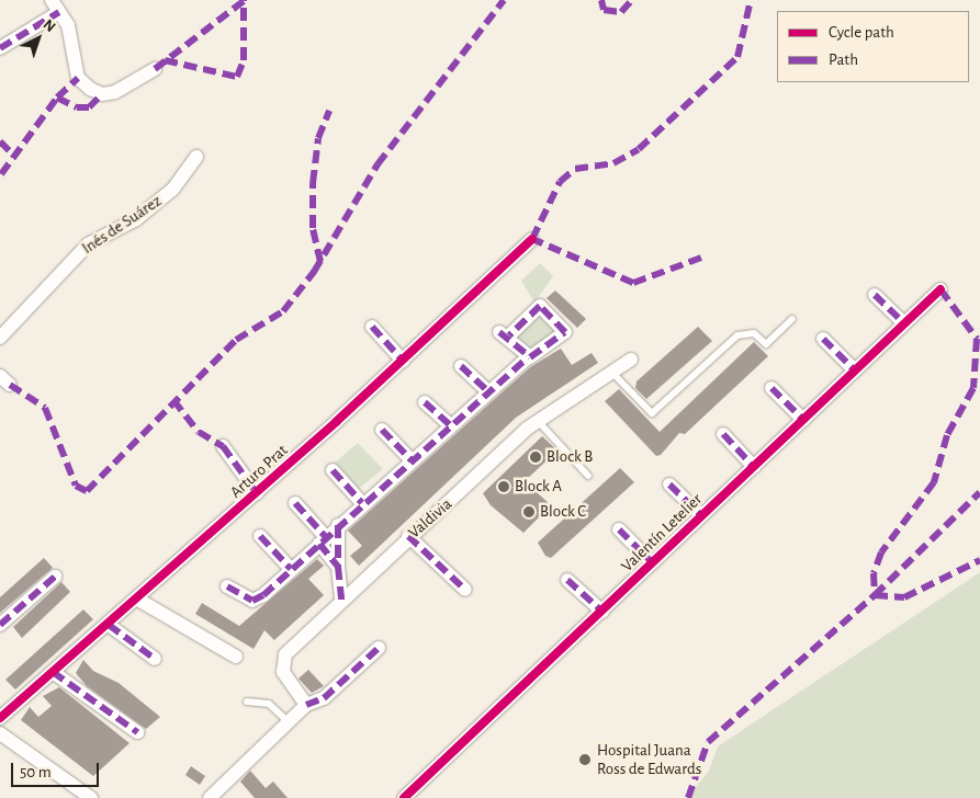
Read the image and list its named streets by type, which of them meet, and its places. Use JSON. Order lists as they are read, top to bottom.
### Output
{
  "streets": {
    "street": [
      "Inés de Suárez",
      "Arturo Prat",
      "Valdivia",
      "Valentín Letelier"
    ]
  },
  "places": [
    "Block B",
    "Block A",
    "Block C",
    "Hospital Juana Ross de Edwards"
  ],
  "legend": ["Cycle path", "Path"],
  "scale_bar": "50 m",
  "north": "top right"
}
